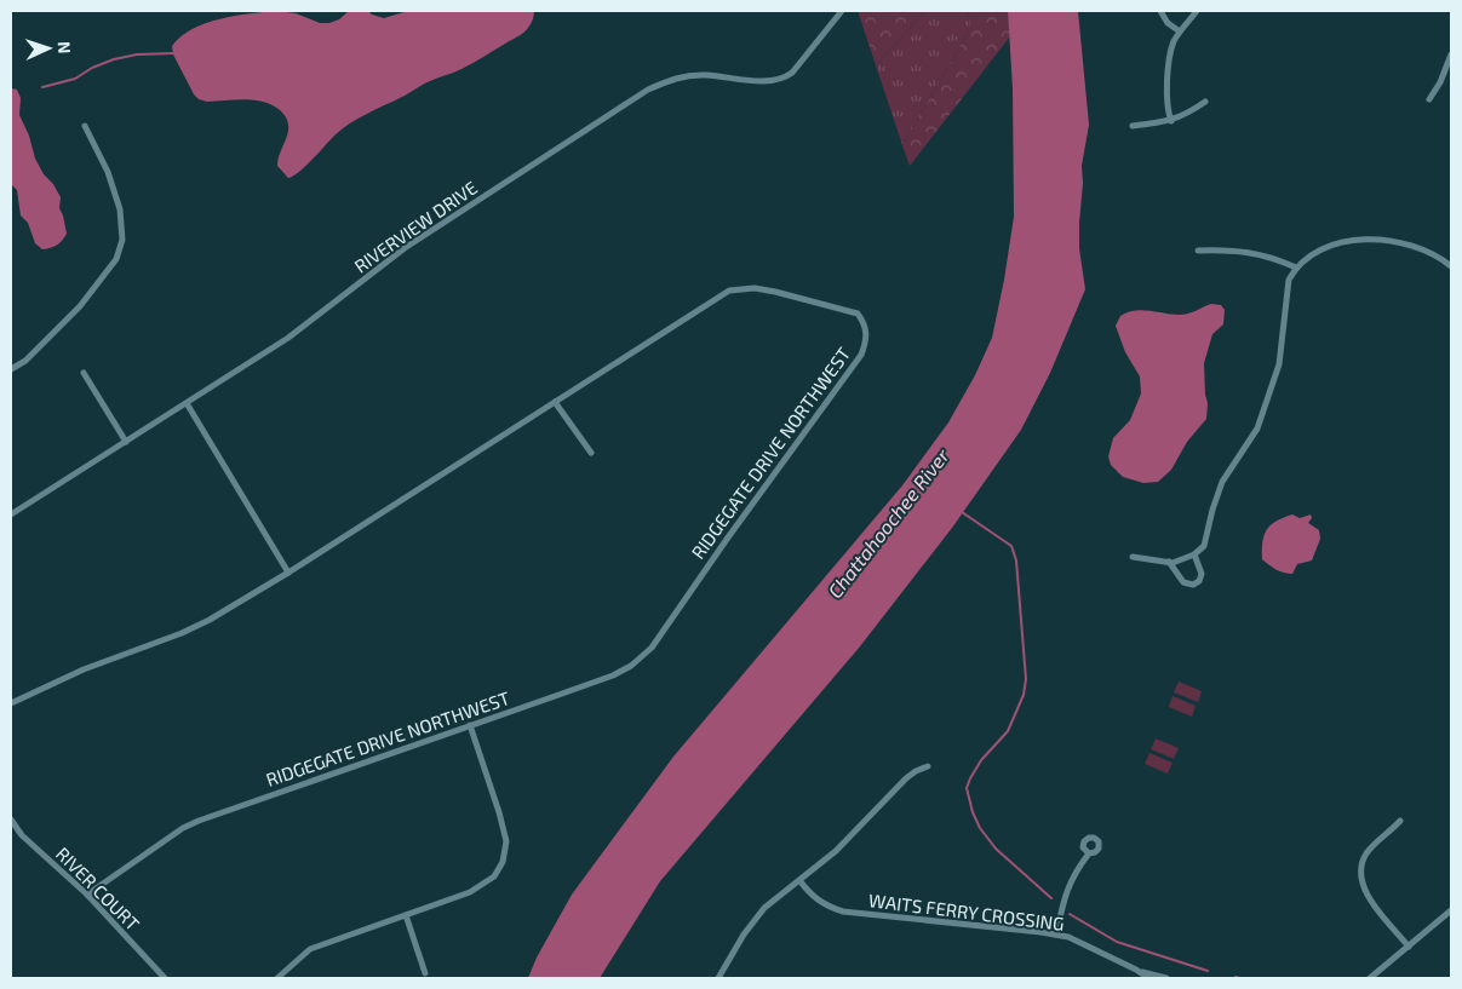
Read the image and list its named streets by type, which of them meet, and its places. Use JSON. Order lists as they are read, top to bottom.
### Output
{
  "streets": {
    "street": [
      "RIVERVIEW DRIVE",
      "RIDGEGATE DRIVE NORTHWEST",
      "RIVER COURT",
      "WAITS FERRY CROSSING"
    ]
  },
  "crossings": [
    ["RIDGEGATE DRIVE NORTHWEST", "RIVER COURT"]
  ],
  "water": ["Chattahoochee River"],
  "north": "right"
}
